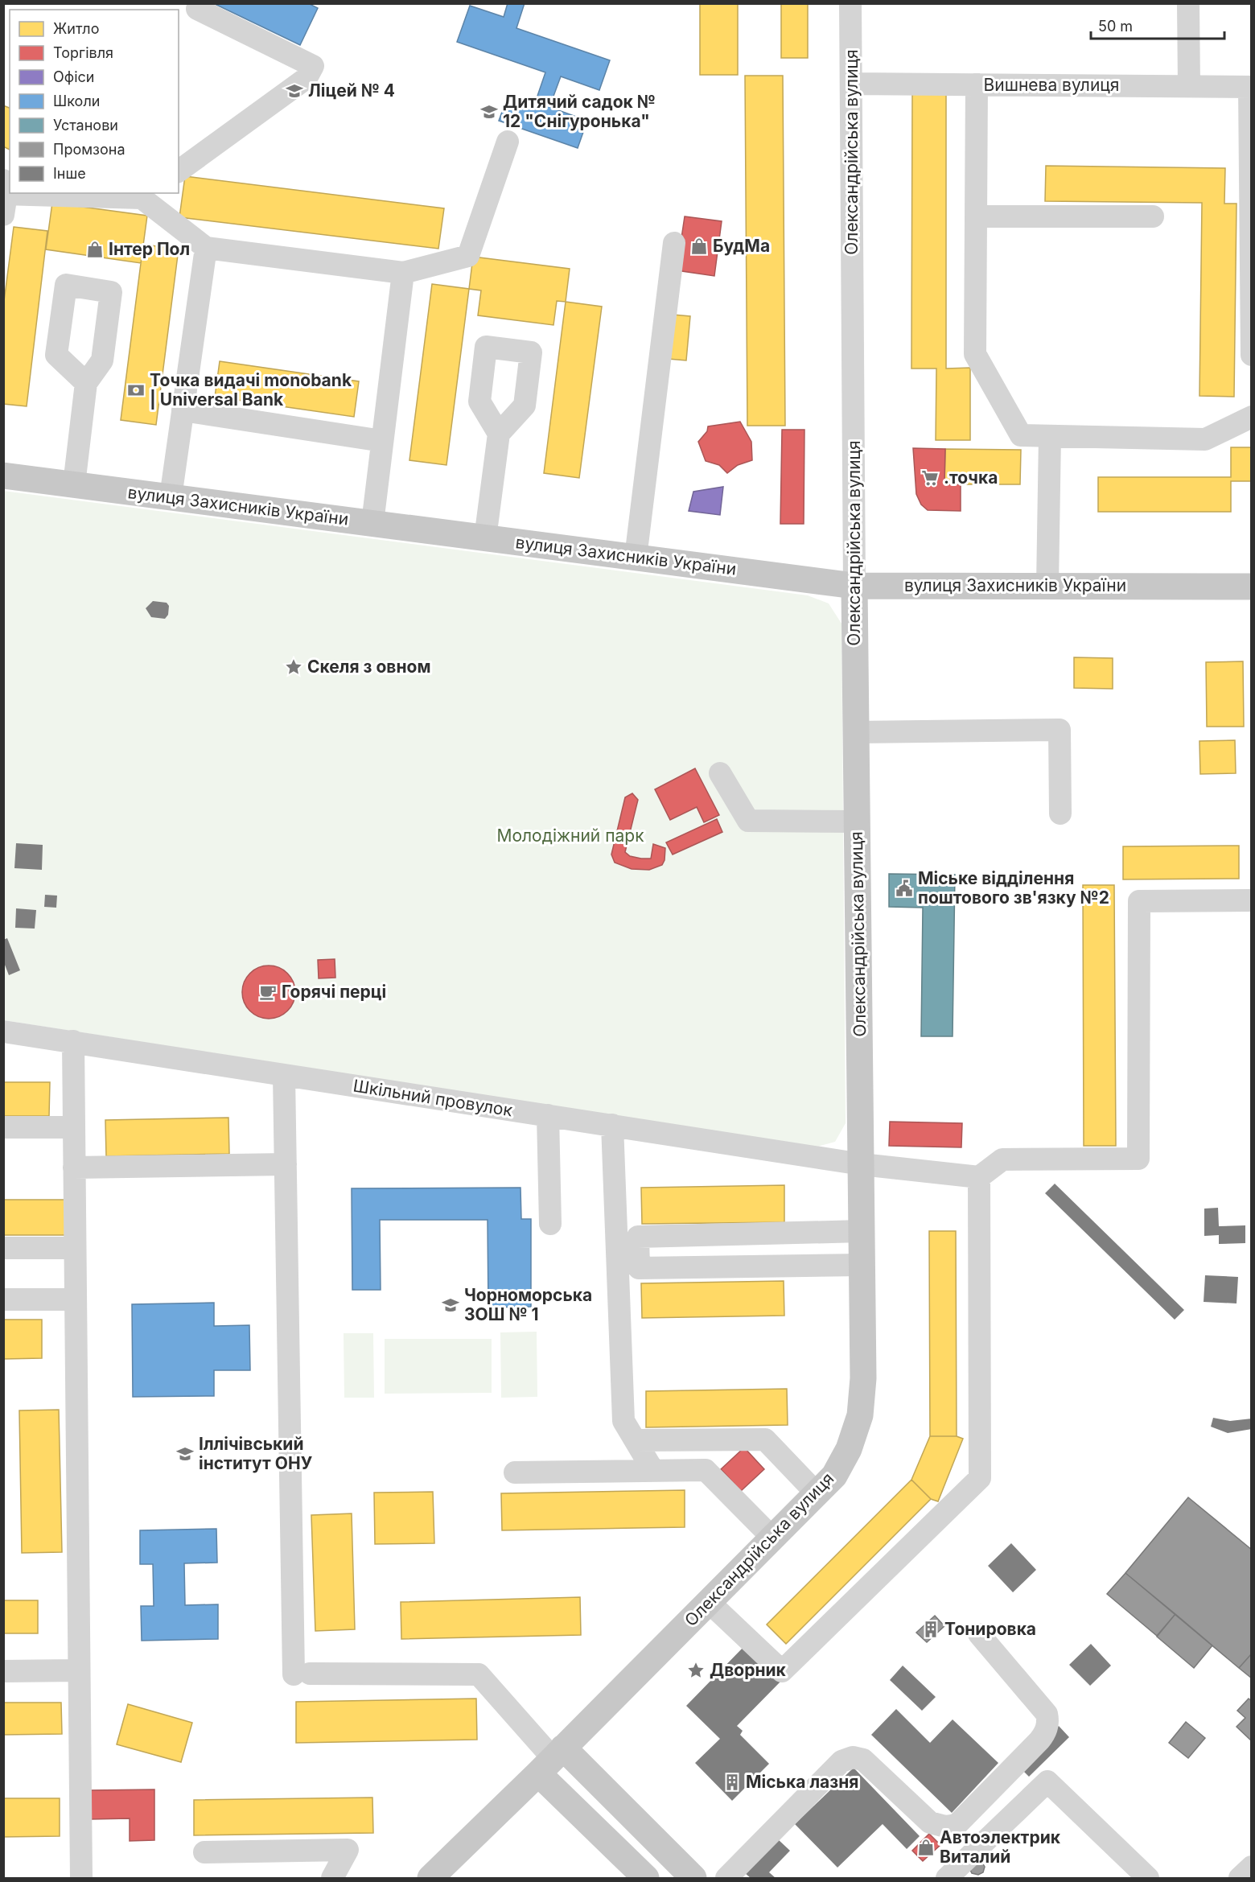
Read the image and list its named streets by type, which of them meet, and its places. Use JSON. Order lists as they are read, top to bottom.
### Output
{
  "streets": {
    "main road": ["Олександрійська вулиця", "вулиця Захисників України"],
    "street": ["Вишнева вулиця", "Шкільний провулок"]
  },
  "crossings": [
    ["Вишнева вулиця", "Олександрійська вулиця"],
    ["Олександрійська вулиця", "вулиця Захисників України"],
    ["Олександрійська вулиця", "Шкільний провулок"]
  ],
  "parks": ["Молодіжний парк"],
  "places": {
    "school or university": [
      "Ліцей № 4",
      "Дитячий садок № 12 \"Снігуронька\"",
      "Чорноморська ЗОШ № 1",
      "Іллічівський інститут ОНУ"
    ],
    "shop": ["БудМа", "Інтер Пол", "Автоэлектрик Виталий"],
    "bank": ["Точка видачі monobank | Universal Bank"],
    "supermarket": [".точка"],
    "place": ["Скеля з овном", "Дворник"],
    "public building": ["Міське відділення поштового зв'язку №2"],
    "cafe": ["Горячі перці"],
    "building": ["Тонировка", "Міська лазня"]
  },
  "legend": [
    "Житло",
    "Торгівля",
    "Офіси",
    "Школи",
    "Установи",
    "Промзона",
    "Інше"
  ],
  "scale_bar": "50 m"
}
